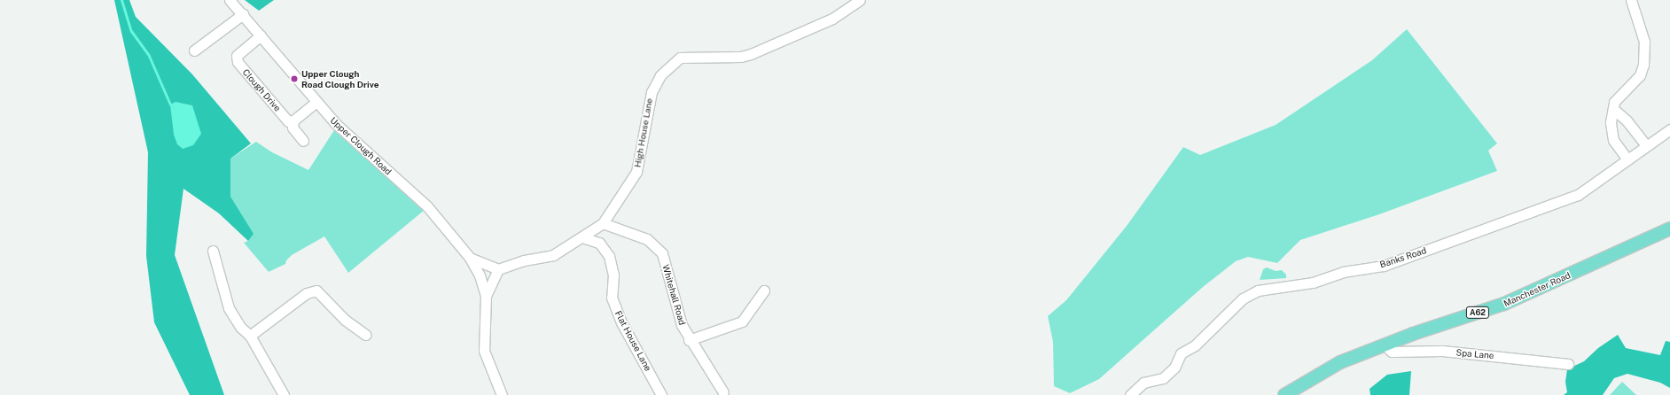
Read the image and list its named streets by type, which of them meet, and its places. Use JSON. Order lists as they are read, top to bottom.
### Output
{
  "streets": {
    "main road": ["Manchester Road", "A62"],
    "street": [
      "Clough Drive",
      "High House Lane",
      "Upper Clough Road",
      "Banks Road",
      "Whitehall Road",
      "Flat House Lane",
      "Spa Lane"
    ]
  },
  "crossings": [
    ["Clough Drive", "Upper Clough Road"],
    ["High House Lane", "Whitehall Road"],
    ["High House Lane", "Flat House Lane"],
    ["Manchester Road", "Spa Lane"]
  ],
  "places": ["Upper Clough Road Clough Drive"]
}
